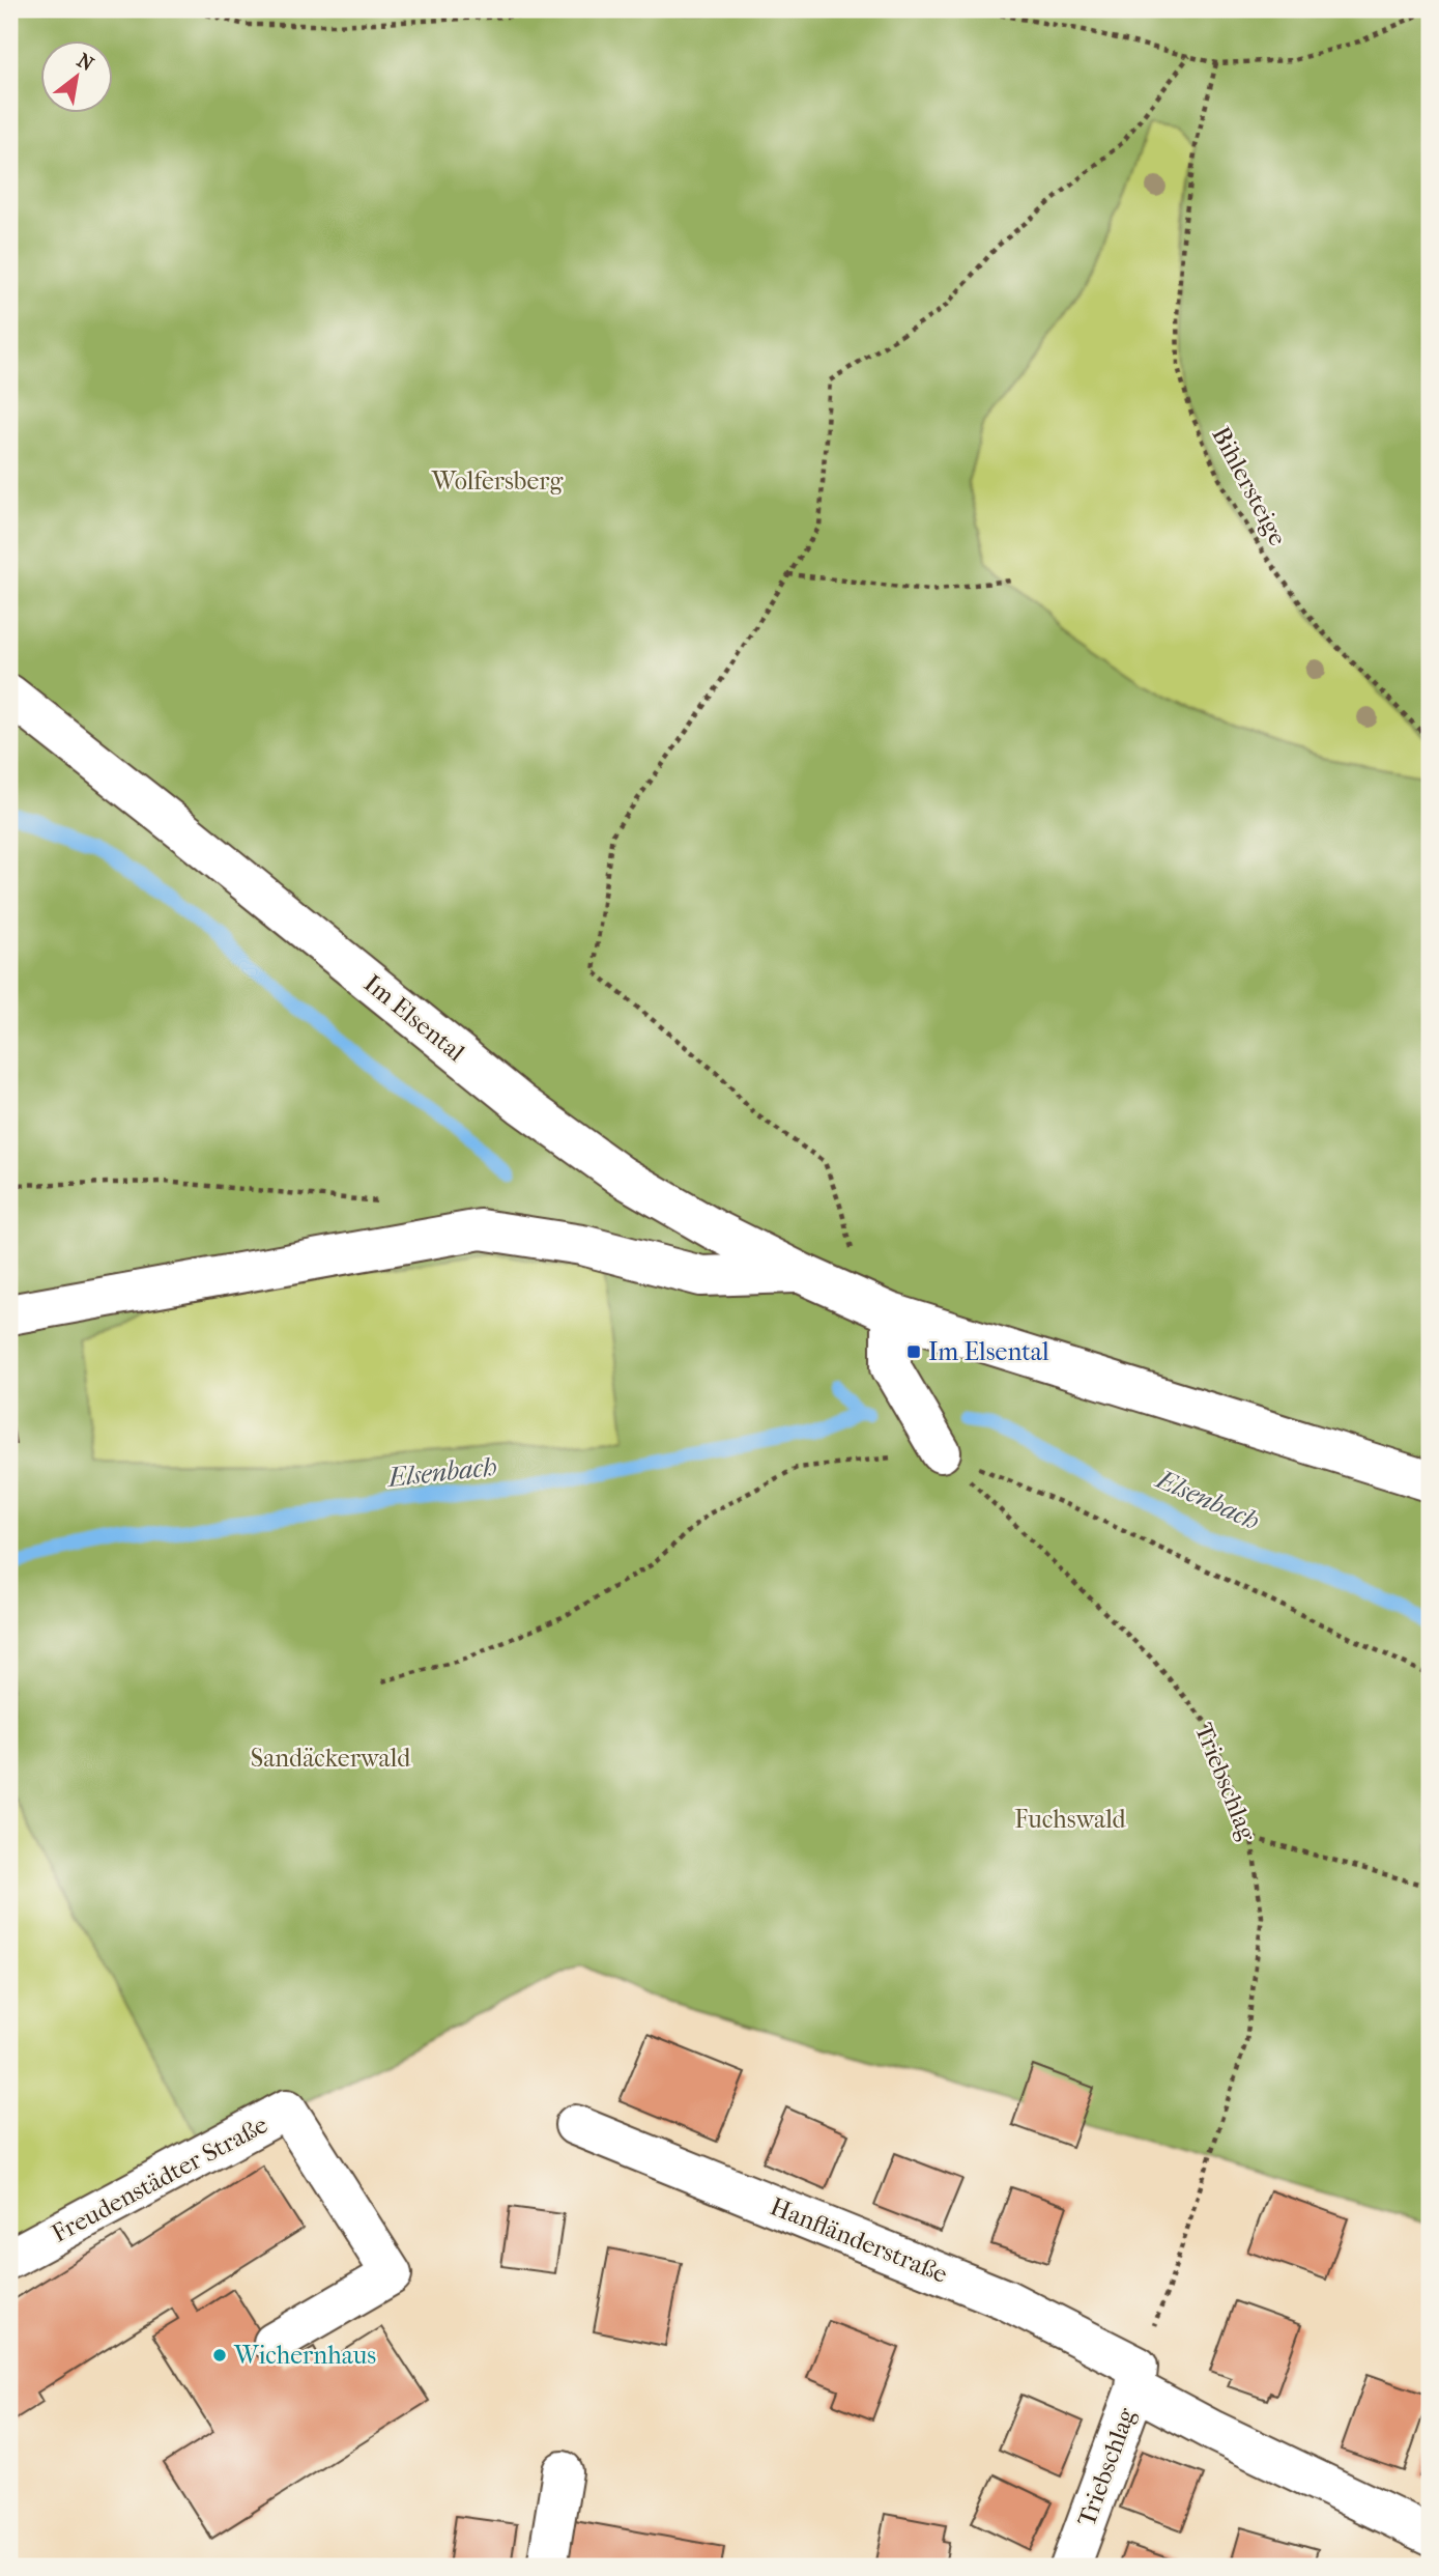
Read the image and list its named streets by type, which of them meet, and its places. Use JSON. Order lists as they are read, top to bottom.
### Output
{
  "streets": {
    "street": [
      "Im Elsental",
      "Triebschlag",
      "Freudenstädter Straße",
      "Hanfländerstraße"
    ],
    "path": ["Bihlersteige"]
  },
  "crossings": [
    ["Triebschlag", "Hanfländerstraße"]
  ],
  "water": ["Elsenbach"],
  "parks": ["Wolfersberg", "Sandäckerwald", "Fuchswald"],
  "places": {
    "transit": ["Im Elsental"],
    "other": ["Wichernhaus"]
  },
  "north": "top right"
}
